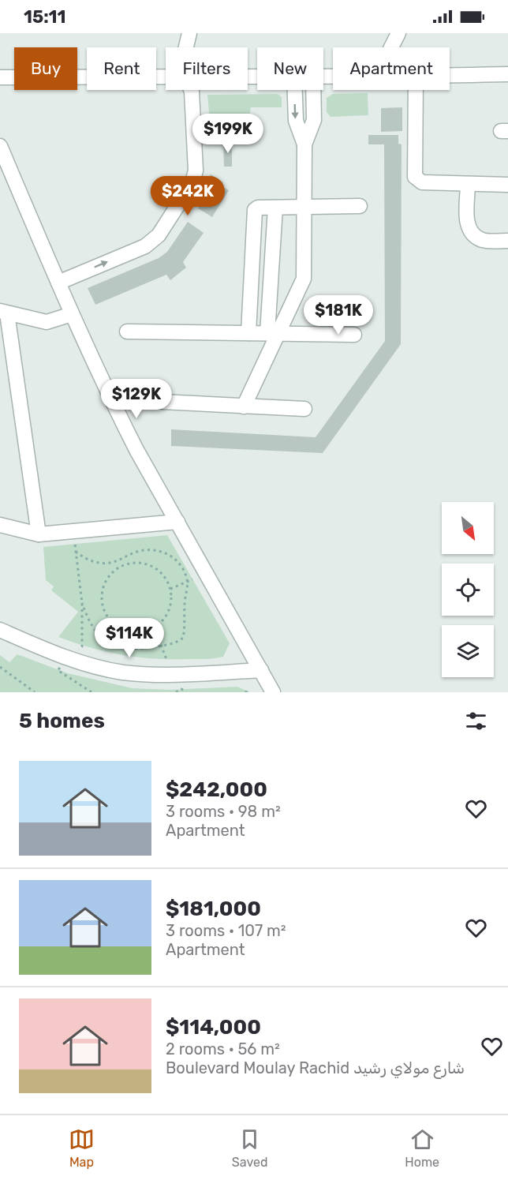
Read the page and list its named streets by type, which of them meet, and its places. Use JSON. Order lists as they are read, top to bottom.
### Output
{
  "north": "bottom right",
  "page": {
    "status": "15:11",
    "chip": [
      "Buy",
      "Rent",
      "Filters",
      "New",
      "Apartment"
    ],
    "price": [
      "$199K",
      "$242K",
      "$181K",
      "$129K",
      "$114K"
    ],
    "heading": "5 homes",
    "list": [
      {
        "name": "$242,000",
        "note": "3 rooms · 98 m² · Apartment"
      },
      {
        "name": "$181,000",
        "note": "3 rooms · 107 m² · Apartment"
      },
      {
        "name": "$114,000",
        "note": "2 rooms · 56 m² · Boulevard Moulay Rachid شارع مولاي رشيد"
      }
    ],
    "tabs": ["Map", "Saved", "Home"]
  }
}
